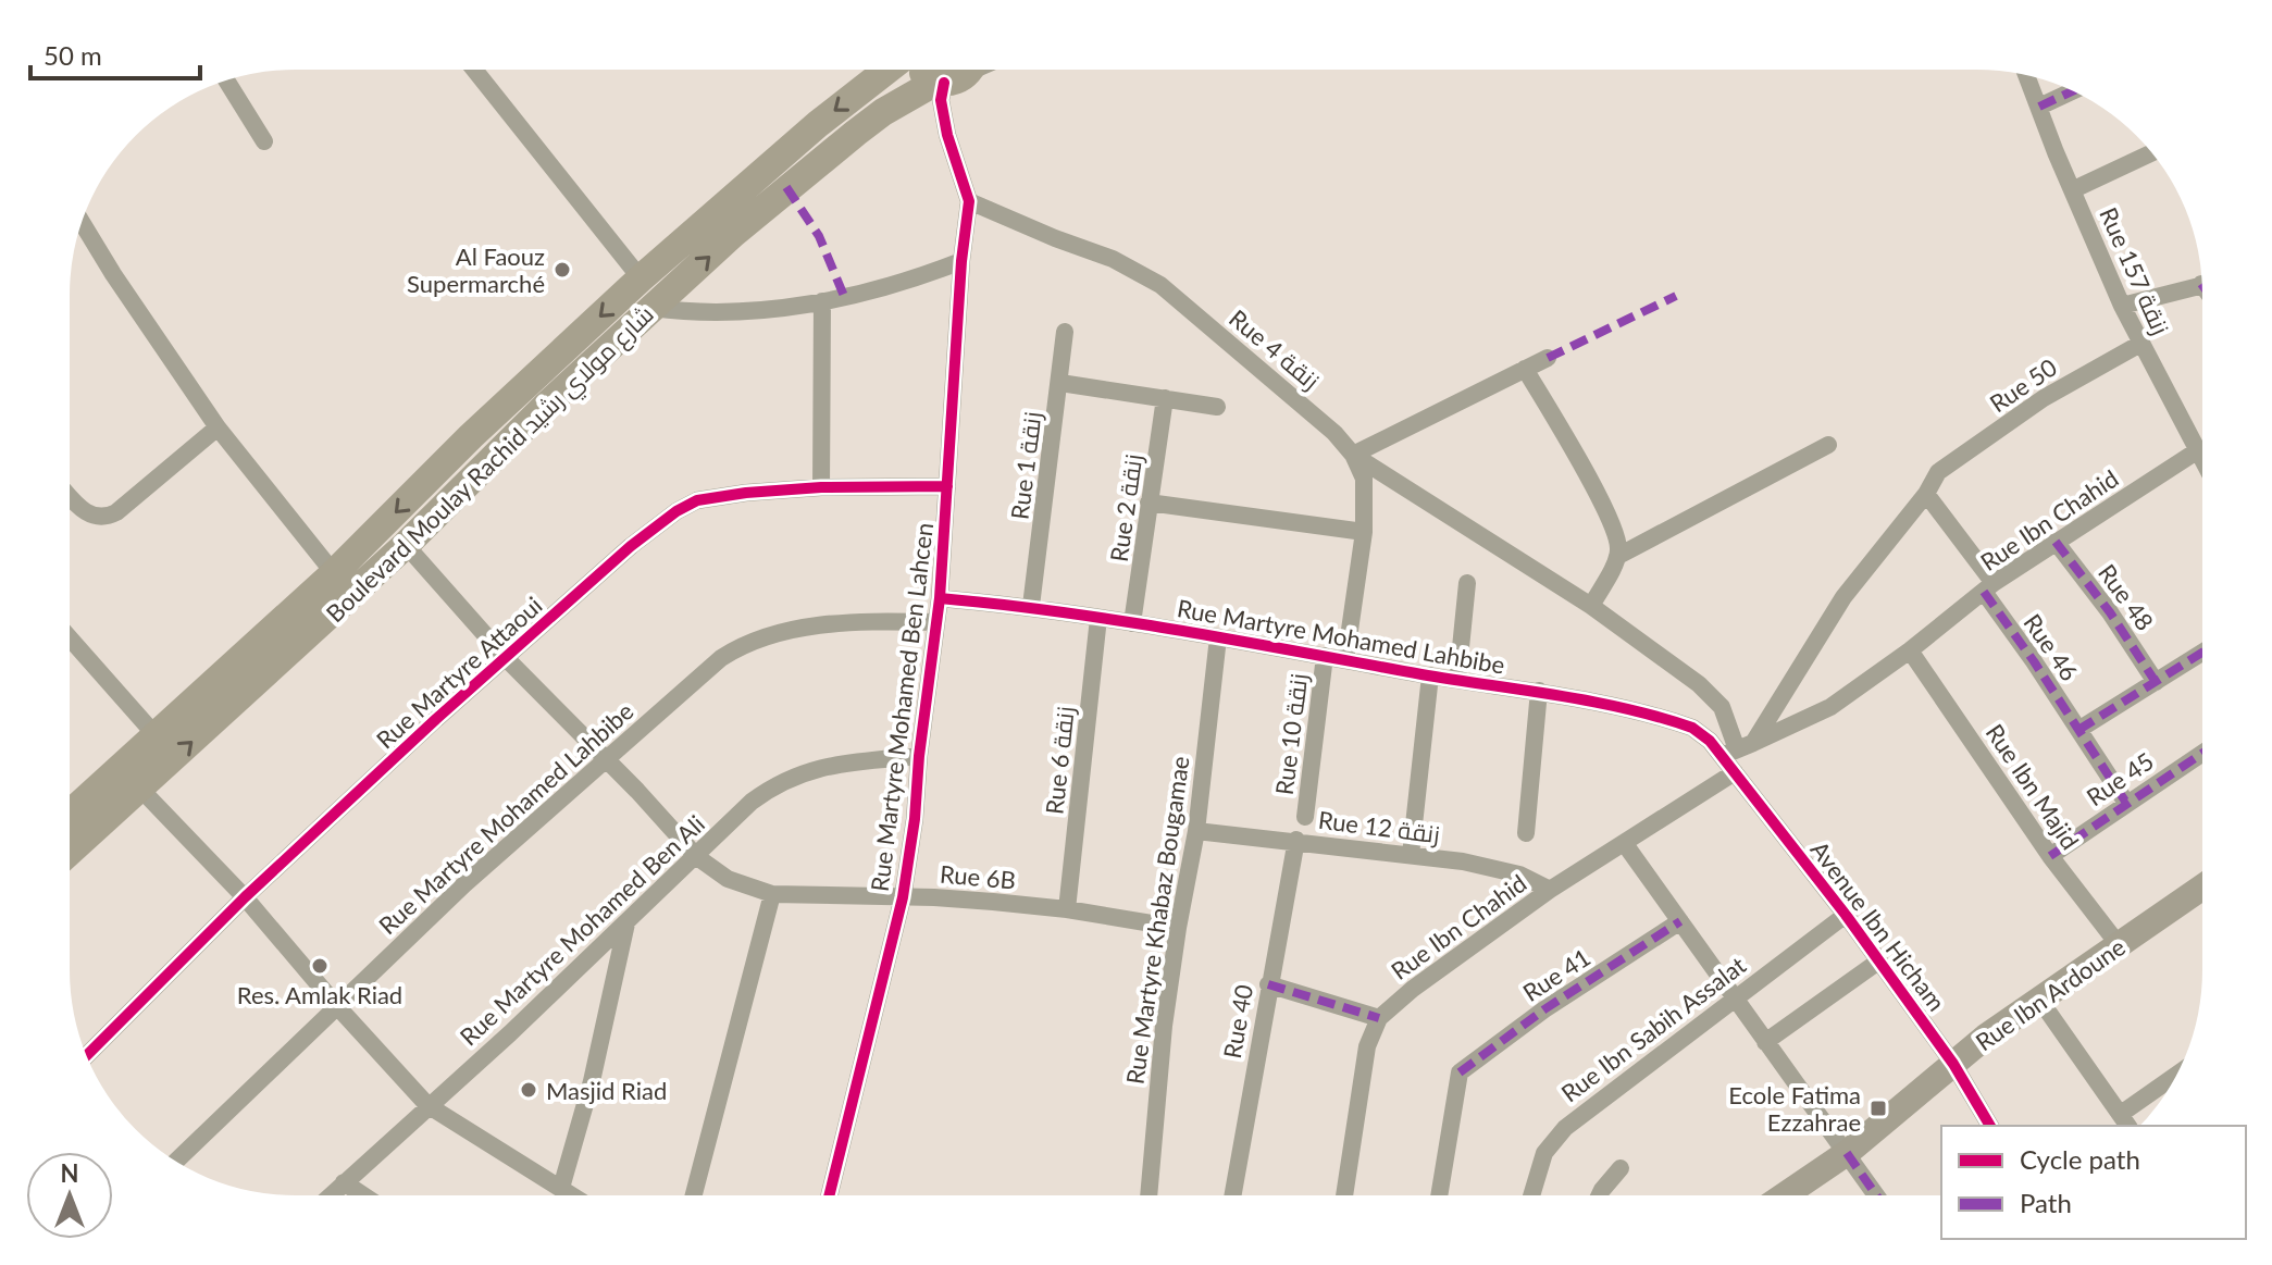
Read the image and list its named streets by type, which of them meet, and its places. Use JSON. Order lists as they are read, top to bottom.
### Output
{
  "streets": {
    "main road": ["Boulevard Moulay Rachid شارع مولاي رشيد"],
    "street": [
      "Rue 157 زنقة",
      "Rue 4 زنقة",
      "Rue 50",
      "Rue 1 زنقة",
      "Rue 2 زنقة",
      "Rue Ibn Chahid",
      "Rue 48",
      "Rue Martyre Mohamed Lahbibe",
      "Rue 46",
      "Rue Martyre Attaoui",
      "Rue Martyre Mohamed Ben Lahcen",
      "Rue 10 زنقة",
      "Rue 6 زنقة",
      "Rue 45",
      "Rue Ibn Majid",
      "Rue 12 زنقة",
      "Rue 6B",
      "Rue Martyre Khabaz Bougamae",
      "Avenue Ibn Hicham",
      "Rue Martyre Mohamed Ben Ali",
      "Rue 41",
      "Rue Ibn Ardoune",
      "Rue 40",
      "Rue Ibn Sabih Assalat"
    ]
  },
  "crossings": [
    ["Rue 157 زنقة", "Rue 50"],
    ["Rue 157 زنقة", "Rue Ibn Chahid"],
    ["Rue 4 زنقة", "Rue Martyre Mohamed Lahbibe"],
    ["Rue 4 زنقة", "Rue Martyre Mohamed Ben Lahcen"],
    ["Rue 50", "Rue 46"],
    ["Boulevard Moulay Rachid شارع مولاي رشيد", "Rue 6B"],
    ["Rue 1 زنقة", "Rue Martyre Mohamed Lahbibe"],
    ["Rue 2 زنقة", "Rue Martyre Mohamed Lahbibe"],
    ["Rue Ibn Chahid", "Rue 48"],
    ["Rue Ibn Chahid", "Rue Martyre Mohamed Lahbibe"],
    ["Rue Ibn Chahid", "Rue 46"],
    ["Rue Ibn Chahid", "Rue Ibn Majid"],
    ["Rue Ibn Chahid", "Rue 12 زنقة"],
    ["Rue Ibn Chahid", "Avenue Ibn Hicham"],
    ["Rue Martyre Mohamed Lahbibe", "Rue Martyre Mohamed Ben Lahcen"],
    ["Rue Martyre Mohamed Lahbibe", "Rue 10 زنقة"],
    ["Rue Martyre Mohamed Lahbibe", "Rue 6 زنقة"],
    ["Rue Martyre Mohamed Lahbibe", "Rue 6B"],
    ["Rue Martyre Mohamed Lahbibe", "Rue Martyre Khabaz Bougamae"],
    ["Rue Martyre Mohamed Lahbibe", "Avenue Ibn Hicham"],
    ["Rue 46", "Rue 45"],
    ["Rue Martyre Attaoui", "Rue Martyre Mohamed Ben Lahcen"],
    ["Rue Martyre Attaoui", "Rue 6B"],
    ["Rue Martyre Mohamed Ben Lahcen", "Rue 6B"],
    ["Rue Martyre Mohamed Ben Lahcen", "Rue Martyre Mohamed Ben Ali"],
    ["Rue 6 زنقة", "Rue 6B"],
    ["Rue 45", "Rue Ibn Majid"],
    ["Rue Ibn Majid", "Rue Ibn Ardoune"],
    ["Rue 12 زنقة", "Rue Martyre Khabaz Bougamae"],
    ["Rue 12 زنقة", "Rue 40"],
    ["Rue 6B", "Rue Martyre Khabaz Bougamae"],
    ["Rue 6B", "Rue Martyre Mohamed Ben Ali"],
    ["Avenue Ibn Hicham", "Rue Ibn Ardoune"],
    ["Avenue Ibn Hicham", "Rue Ibn Sabih Assalat"]
  ],
  "places": {
    "other": ["Al Faouz Supermarché", "Res. Amlak Riad", "Masjid Riad"],
    "transit": ["Ecole Fatima Ezzahrae"]
  },
  "legend": ["Cycle path", "Path"],
  "scale_bar": "50 m",
  "north": "top"
}
